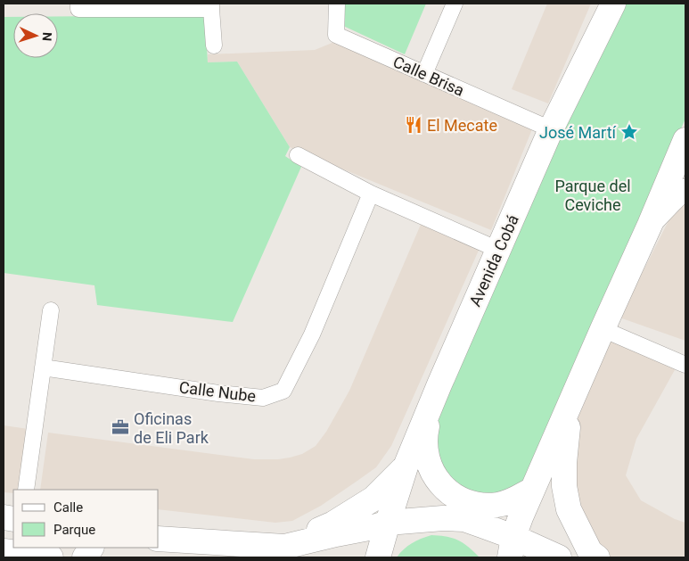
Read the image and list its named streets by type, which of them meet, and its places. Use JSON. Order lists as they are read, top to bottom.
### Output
{
  "streets": {
    "main road": ["Avenida Cobá"],
    "street": ["Calle Brisa", "Calle Nube"]
  },
  "crossings": [
    ["Calle Brisa", "Avenida Cobá"]
  ],
  "parks": ["Parque del Ceviche"],
  "places": {
    "restaurant": ["El Mecate"],
    "place": ["José Martí"],
    "office": ["Oficinas de Eli Park"]
  },
  "legend": ["Calle", "Parque"],
  "north": "right"
}
